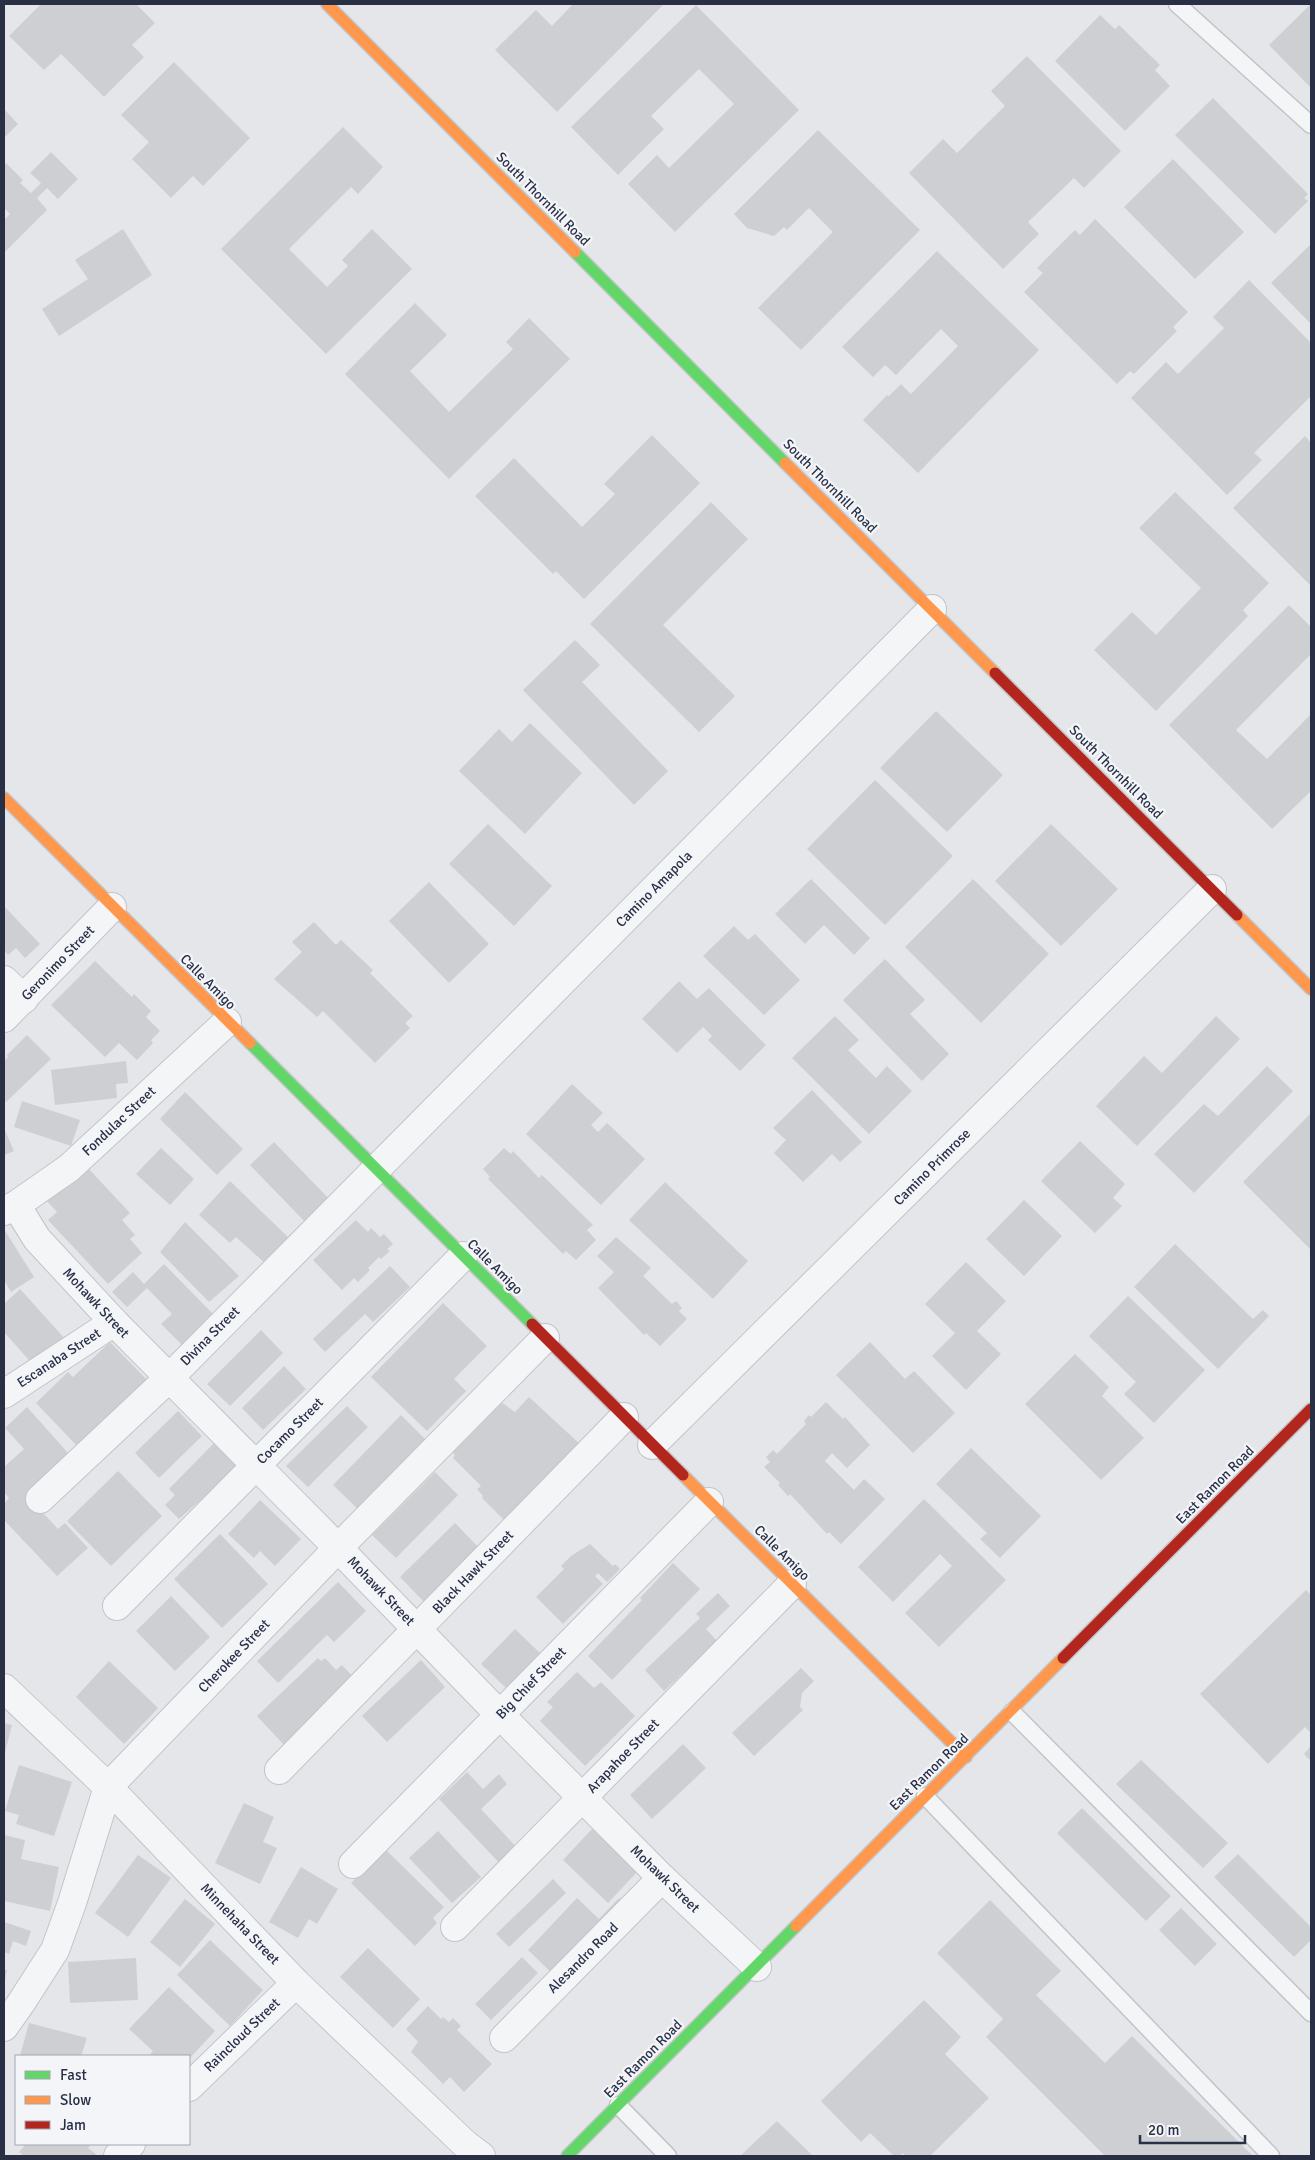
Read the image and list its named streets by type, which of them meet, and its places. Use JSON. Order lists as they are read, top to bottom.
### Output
{
  "streets": {
    "street": [
      "South Thornhill Road",
      "Camino Amapola",
      "Geronimo Street",
      "Calle Amigo",
      "Fondulac Street",
      "Camino Primrose",
      "Mohawk Street",
      "Divina Street",
      "Escanaba Street",
      "Cocamo Street",
      "East Ramon Road",
      "Black Hawk Street",
      "Cherokee Street",
      "Big Chief Street",
      "Arapahoe Street",
      "Minnehaha Street",
      "Alesandro Road",
      "Raincloud Street"
    ]
  },
  "crossings": [
    ["South Thornhill Road", "Camino Amapola"],
    ["South Thornhill Road", "Camino Primrose"],
    ["Camino Amapola", "Calle Amigo"],
    ["Camino Amapola", "Divina Street"],
    ["Geronimo Street", "Calle Amigo"],
    ["Calle Amigo", "Fondulac Street"],
    ["Calle Amigo", "Camino Primrose"],
    ["Calle Amigo", "Divina Street"],
    ["Calle Amigo", "Cocamo Street"],
    ["Calle Amigo", "East Ramon Road"],
    ["Calle Amigo", "Black Hawk Street"],
    ["Calle Amigo", "Cherokee Street"],
    ["Calle Amigo", "Big Chief Street"],
    ["Calle Amigo", "Arapahoe Street"],
    ["Fondulac Street", "Mohawk Street"],
    ["Mohawk Street", "Divina Street"],
    ["Mohawk Street", "Escanaba Street"],
    ["Mohawk Street", "Cocamo Street"],
    ["Mohawk Street", "East Ramon Road"],
    ["Mohawk Street", "Black Hawk Street"],
    ["Mohawk Street", "Cherokee Street"],
    ["Mohawk Street", "Big Chief Street"],
    ["Mohawk Street", "Arapahoe Street"],
    ["Mohawk Street", "Alesandro Road"],
    ["Cherokee Street", "Minnehaha Street"],
    ["Minnehaha Street", "Raincloud Street"]
  ],
  "legend": ["Fast", "Slow", "Jam"],
  "scale_bar": "20 m"
}
